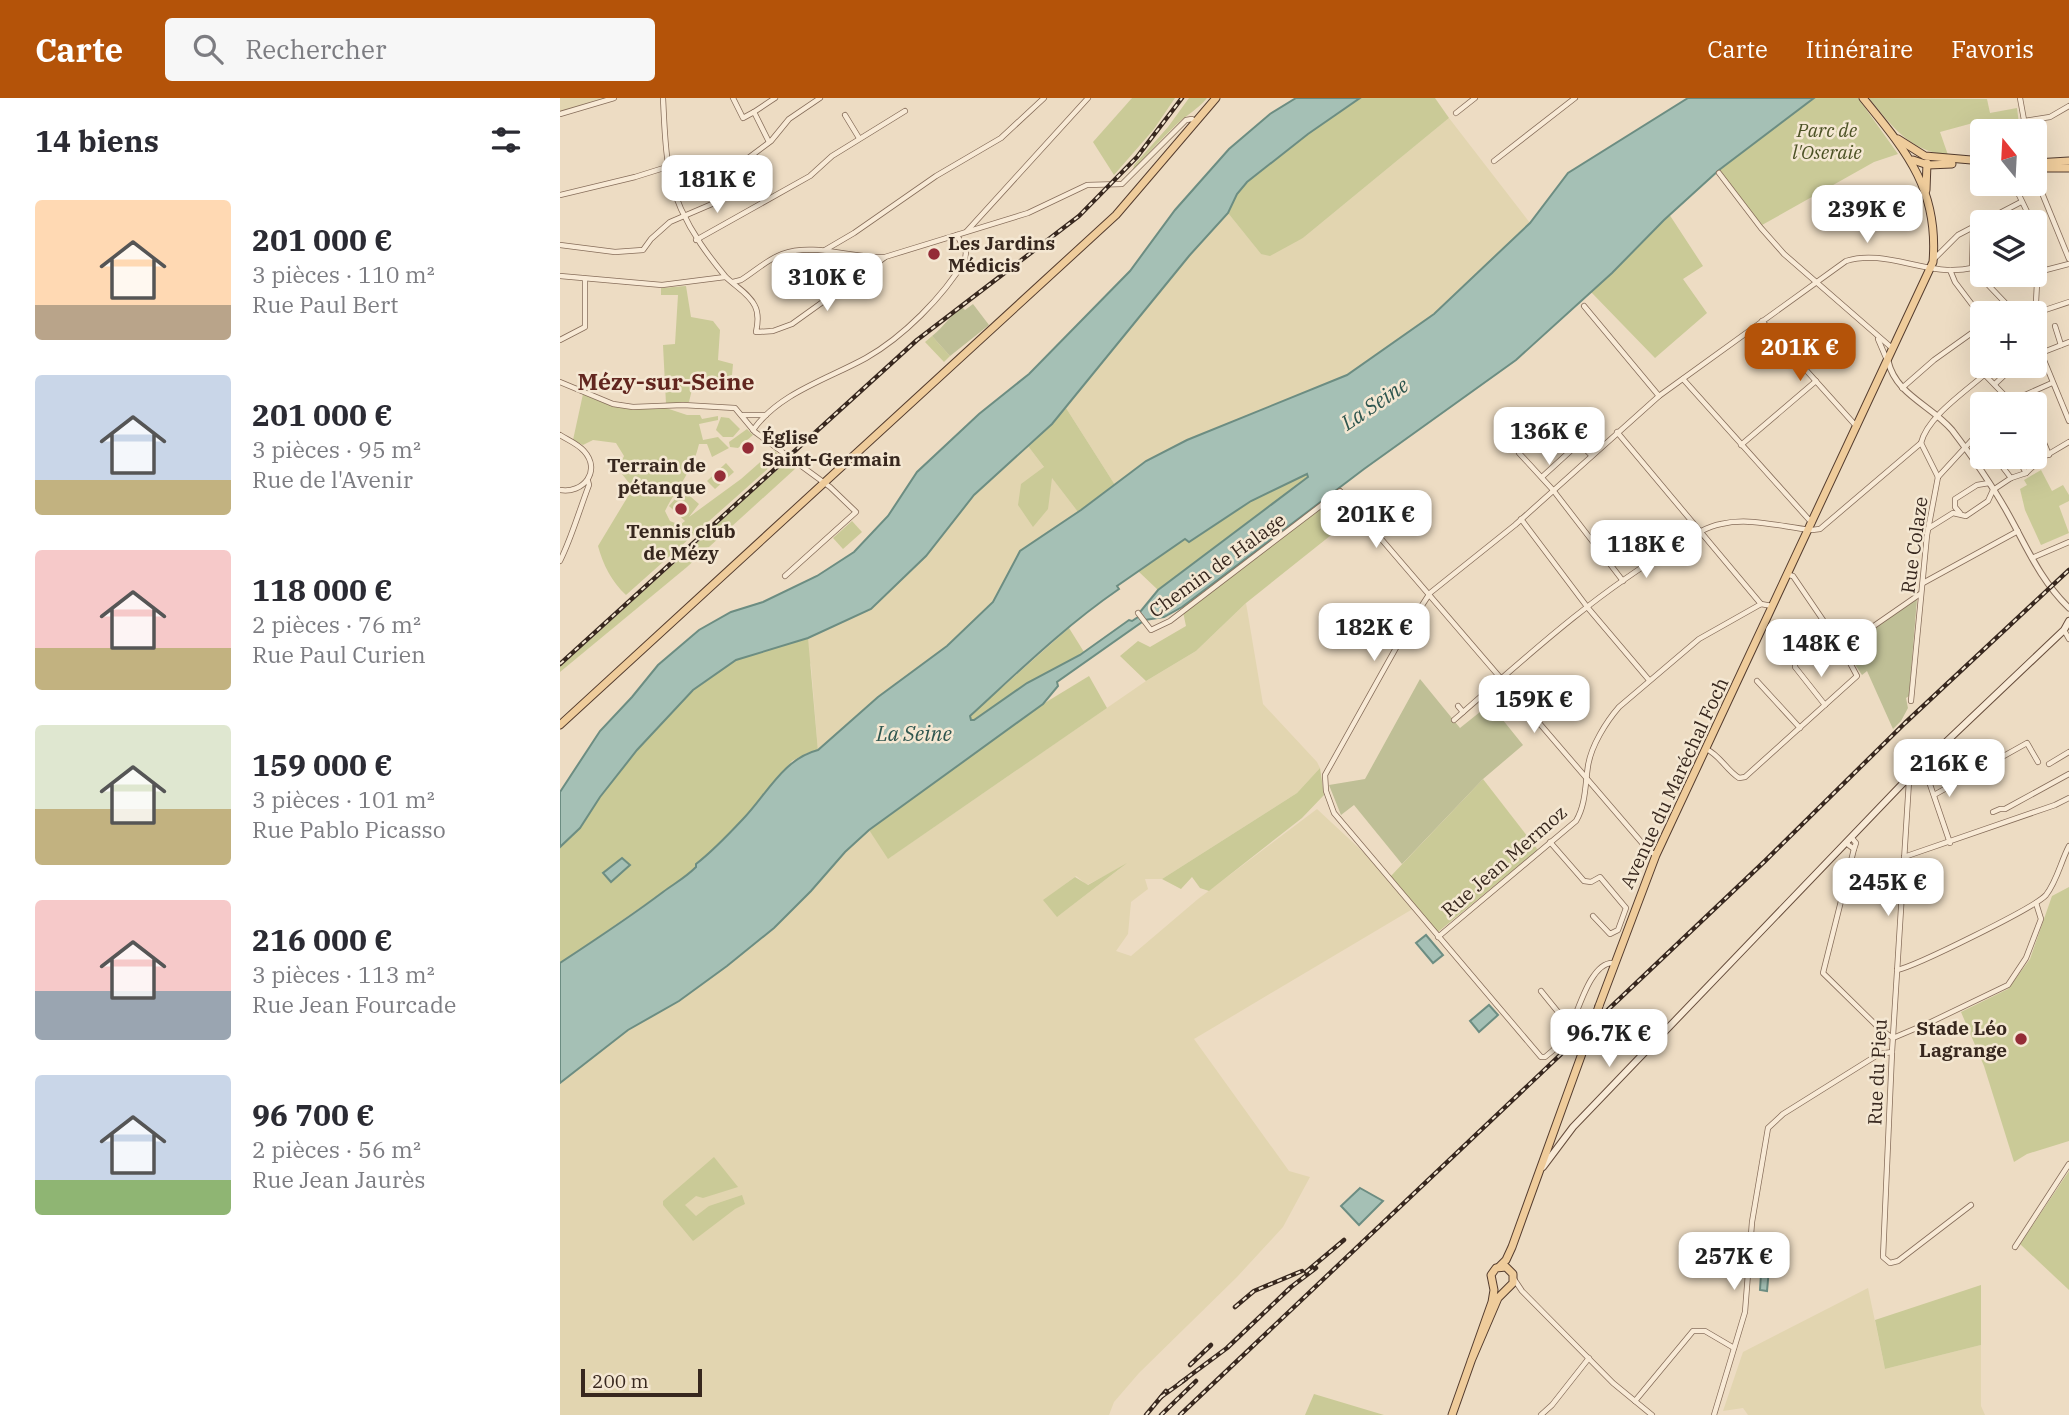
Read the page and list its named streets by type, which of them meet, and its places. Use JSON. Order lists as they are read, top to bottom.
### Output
{
  "streets": {
    "main road": ["Avenue du Maréchal Foch"],
    "street": [
      "Rue Colaze",
      "Chemin de Halage",
      "Rue Jean Mermoz",
      "Rue du Pieu"
    ]
  },
  "districts": ["Mézy-sur-Seine"],
  "water": ["La Seine"],
  "parks": ["Parc de l'Oseraie"],
  "places": [
    "Les Jardins Médicis",
    "Église Saint-Germain",
    "Terrain de pétanque",
    "Tennis club de Mézy",
    "Stade Léo Lagrange"
  ],
  "scale_bar": "200 m",
  "north": "top",
  "page": {
    "header": "Carte",
    "search": "Rechercher",
    "nav": ["Carte", "Itinéraire", "Favoris"],
    "heading": "14 biens",
    "map_buttons": ["+", "−"],
    "price": [
      "181K €",
      "239K €",
      "310K €",
      "201K €",
      "136K €",
      "201K €",
      "118K €",
      "182K €",
      "148K €",
      "159K €",
      "216K €",
      "245K €",
      "96.7K €",
      "257K €"
    ],
    "list": [
      {
        "name": "201 000 €",
        "note": "3 pièces · 110 m² · Rue Paul Bert"
      },
      {
        "name": "201 000 €",
        "note": "3 pièces · 95 m² · Rue de l'Avenir"
      },
      {
        "name": "118 000 €",
        "note": "2 pièces · 76 m² · Rue Paul Curien"
      },
      {
        "name": "159 000 €",
        "note": "3 pièces · 101 m² · Rue Pablo Picasso"
      },
      {
        "name": "216 000 €",
        "note": "3 pièces · 113 m² · Rue Jean Fourcade"
      },
      {
        "name": "96 700 €",
        "note": "2 pièces · 56 m² · Rue Jean Jaurès"
      }
    ],
    "scale": "200 m"
  }
}
